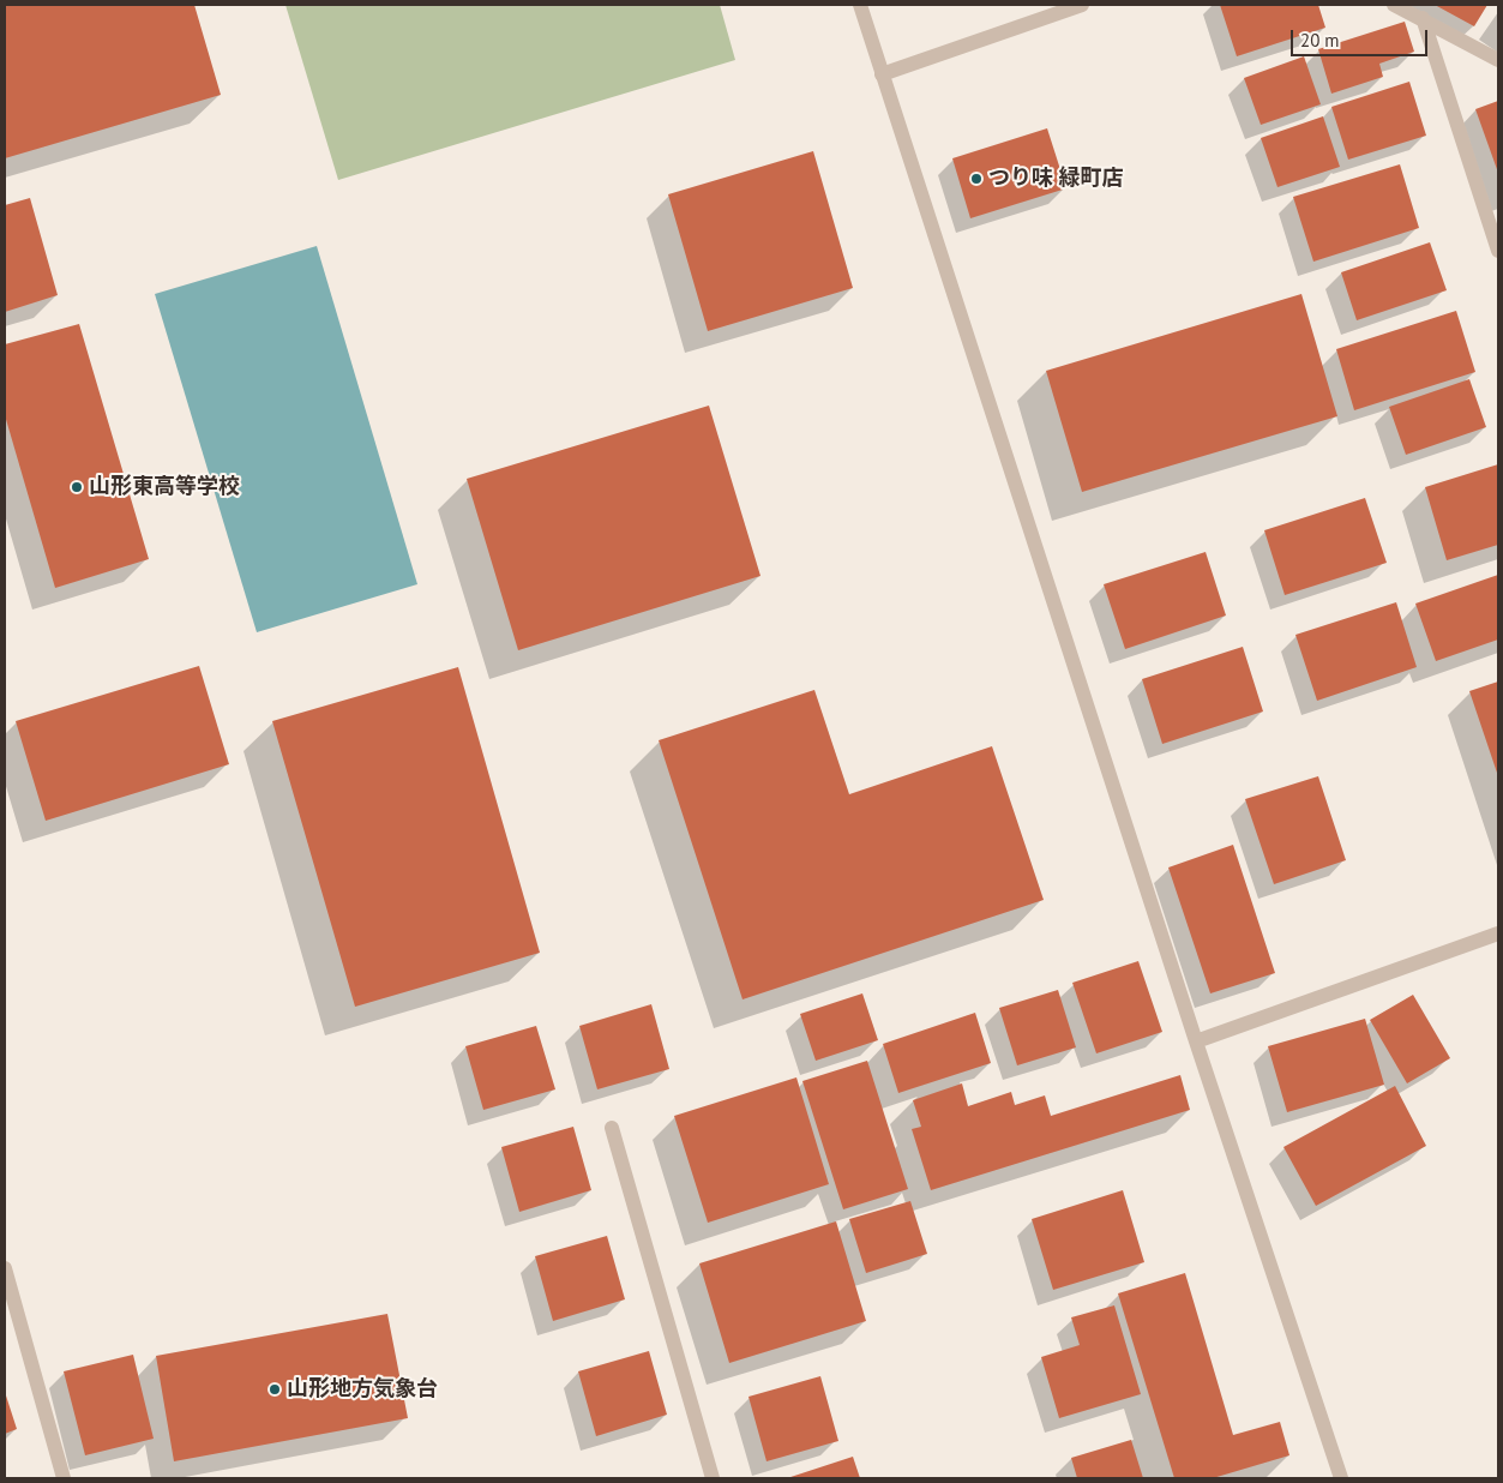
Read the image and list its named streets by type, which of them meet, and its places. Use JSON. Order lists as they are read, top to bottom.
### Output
{
  "places": ["つり味 緑町店", "山形東高等学校", "山形地方気象台"],
  "scale_bar": "20 m"
}
